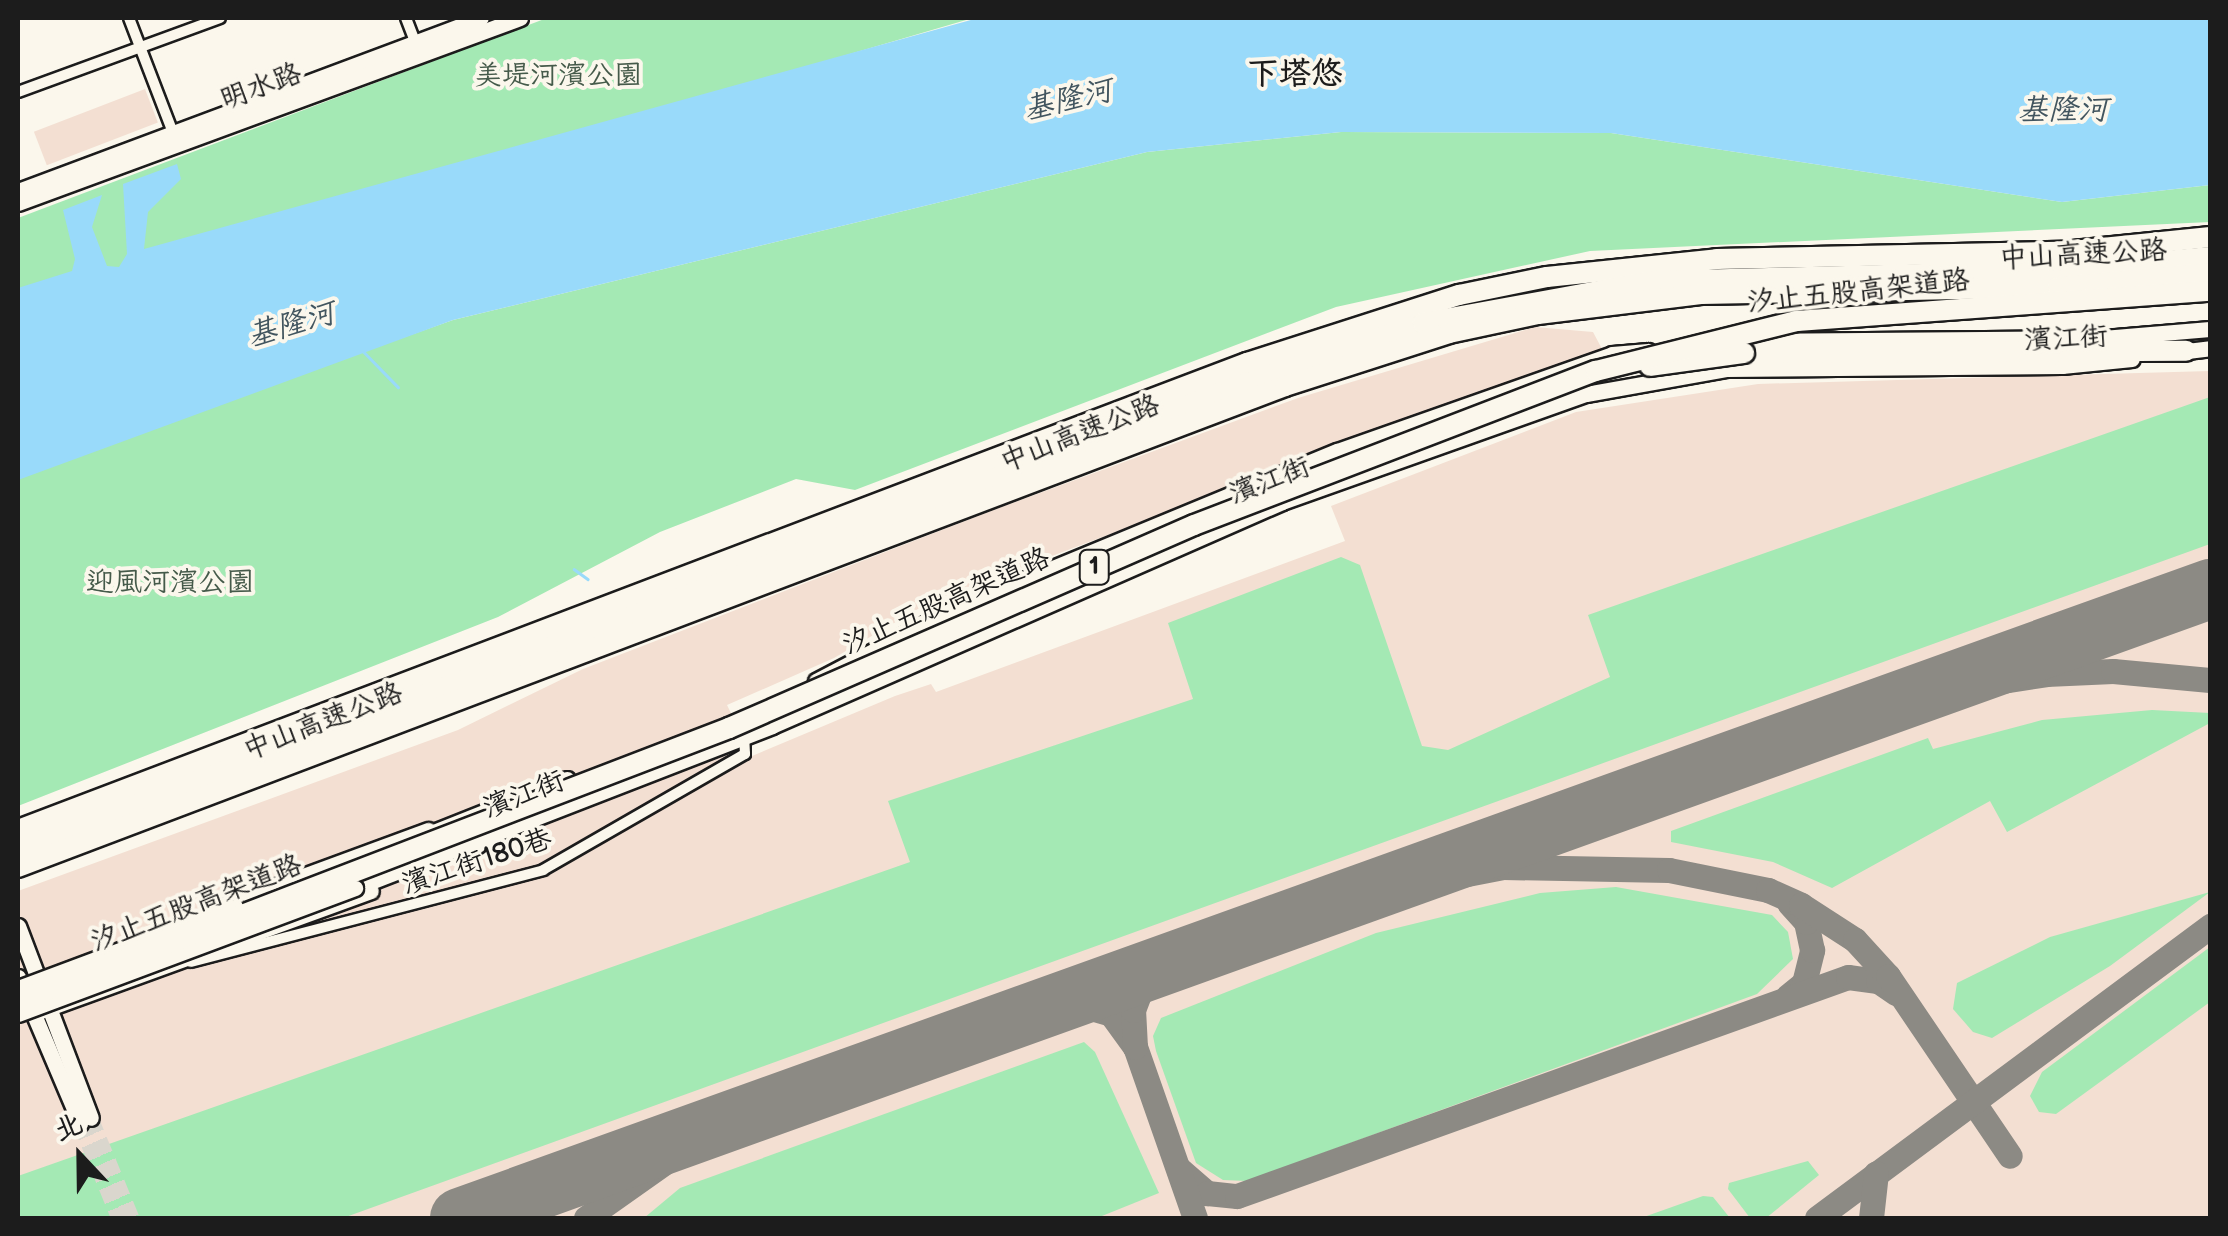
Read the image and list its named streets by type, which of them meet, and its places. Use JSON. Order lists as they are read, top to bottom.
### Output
{
  "streets": {
    "highway": ["中山高速公路", "汐止五股高架道路", "1"],
    "main road": ["明水路", "濱江街"],
    "street": ["濱江街180巷"]
  },
  "crossings": [
    ["汐止五股高架道路", "濱江街"],
    ["濱江街", "濱江街180巷"]
  ],
  "districts": ["下塔悠"],
  "water": ["基隆河"],
  "parks": ["美堤河濱公園", "迎風河濱公園"],
  "north": "top"
}
